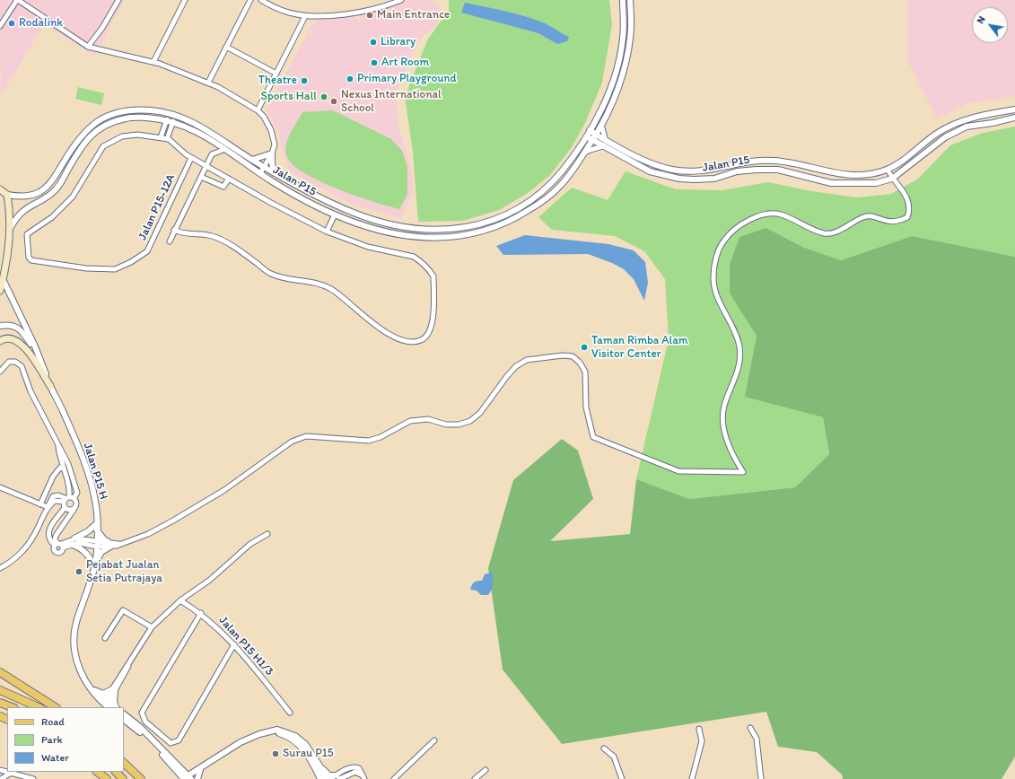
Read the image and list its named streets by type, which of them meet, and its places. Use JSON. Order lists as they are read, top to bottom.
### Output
{
  "streets": {
    "street": [
      "Jalan P15",
      "Jalan P15-12A",
      "Jalan P15 H",
      "Jalan P15 H1/3"
    ]
  },
  "places": [
    "Main Entrance",
    "Rodalink",
    "Library",
    "Art Room",
    "Primary Playground",
    "Theatre",
    "Sports Hall",
    "Nexus International School",
    "Taman Rimba Alam Visitor Center",
    "Pejabat Jualan Setia Putrajaya",
    "Surau P15"
  ],
  "legend": ["Road", "Park", "Water"],
  "north": "top left"
}
